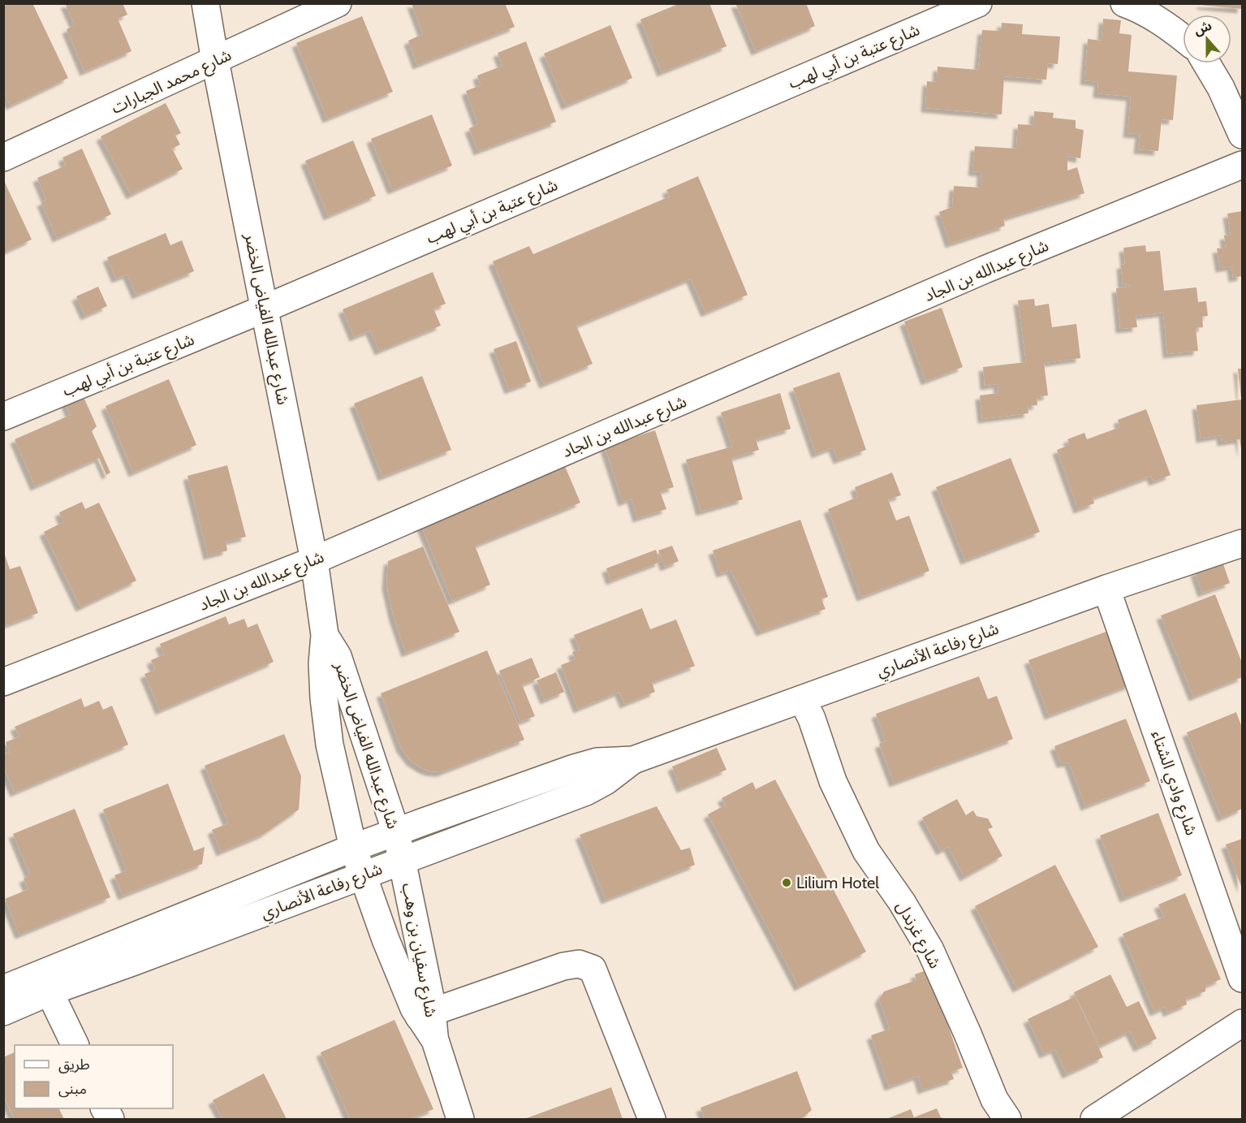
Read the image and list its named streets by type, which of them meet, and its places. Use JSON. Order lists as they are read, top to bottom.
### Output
{
  "streets": {
    "street": [
      "شارع عتبة بن أبي لهب",
      "شارع محمد الجبارات",
      "شارع عبدالله بن الجاد",
      "شارع عبدالله الفياض الخضر",
      "شارع رفاعة الأنصاري",
      "شارع وادي الشتاء",
      "شارع غرندل",
      "شارع سفيان بن وهب"
    ]
  },
  "crossings": [
    ["شارع عتبة بن أبي لهب", "شارع عبدالله الفياض الخضر"],
    ["شارع محمد الجبارات", "شارع عبدالله الفياض الخضر"],
    ["شارع عبدالله بن الجاد", "شارع عبدالله الفياض الخضر"],
    ["شارع عبدالله الفياض الخضر", "شارع رفاعة الأنصاري"],
    ["شارع عبدالله الفياض الخضر", "شارع سفيان بن وهب"],
    ["شارع رفاعة الأنصاري", "شارع وادي الشتاء"],
    ["شارع رفاعة الأنصاري", "شارع غرندل"],
    ["شارع رفاعة الأنصاري", "شارع سفيان بن وهب"]
  ],
  "places": ["Lilium Hotel"],
  "legend": ["طريق", "مبنى"],
  "north": "top"
}
